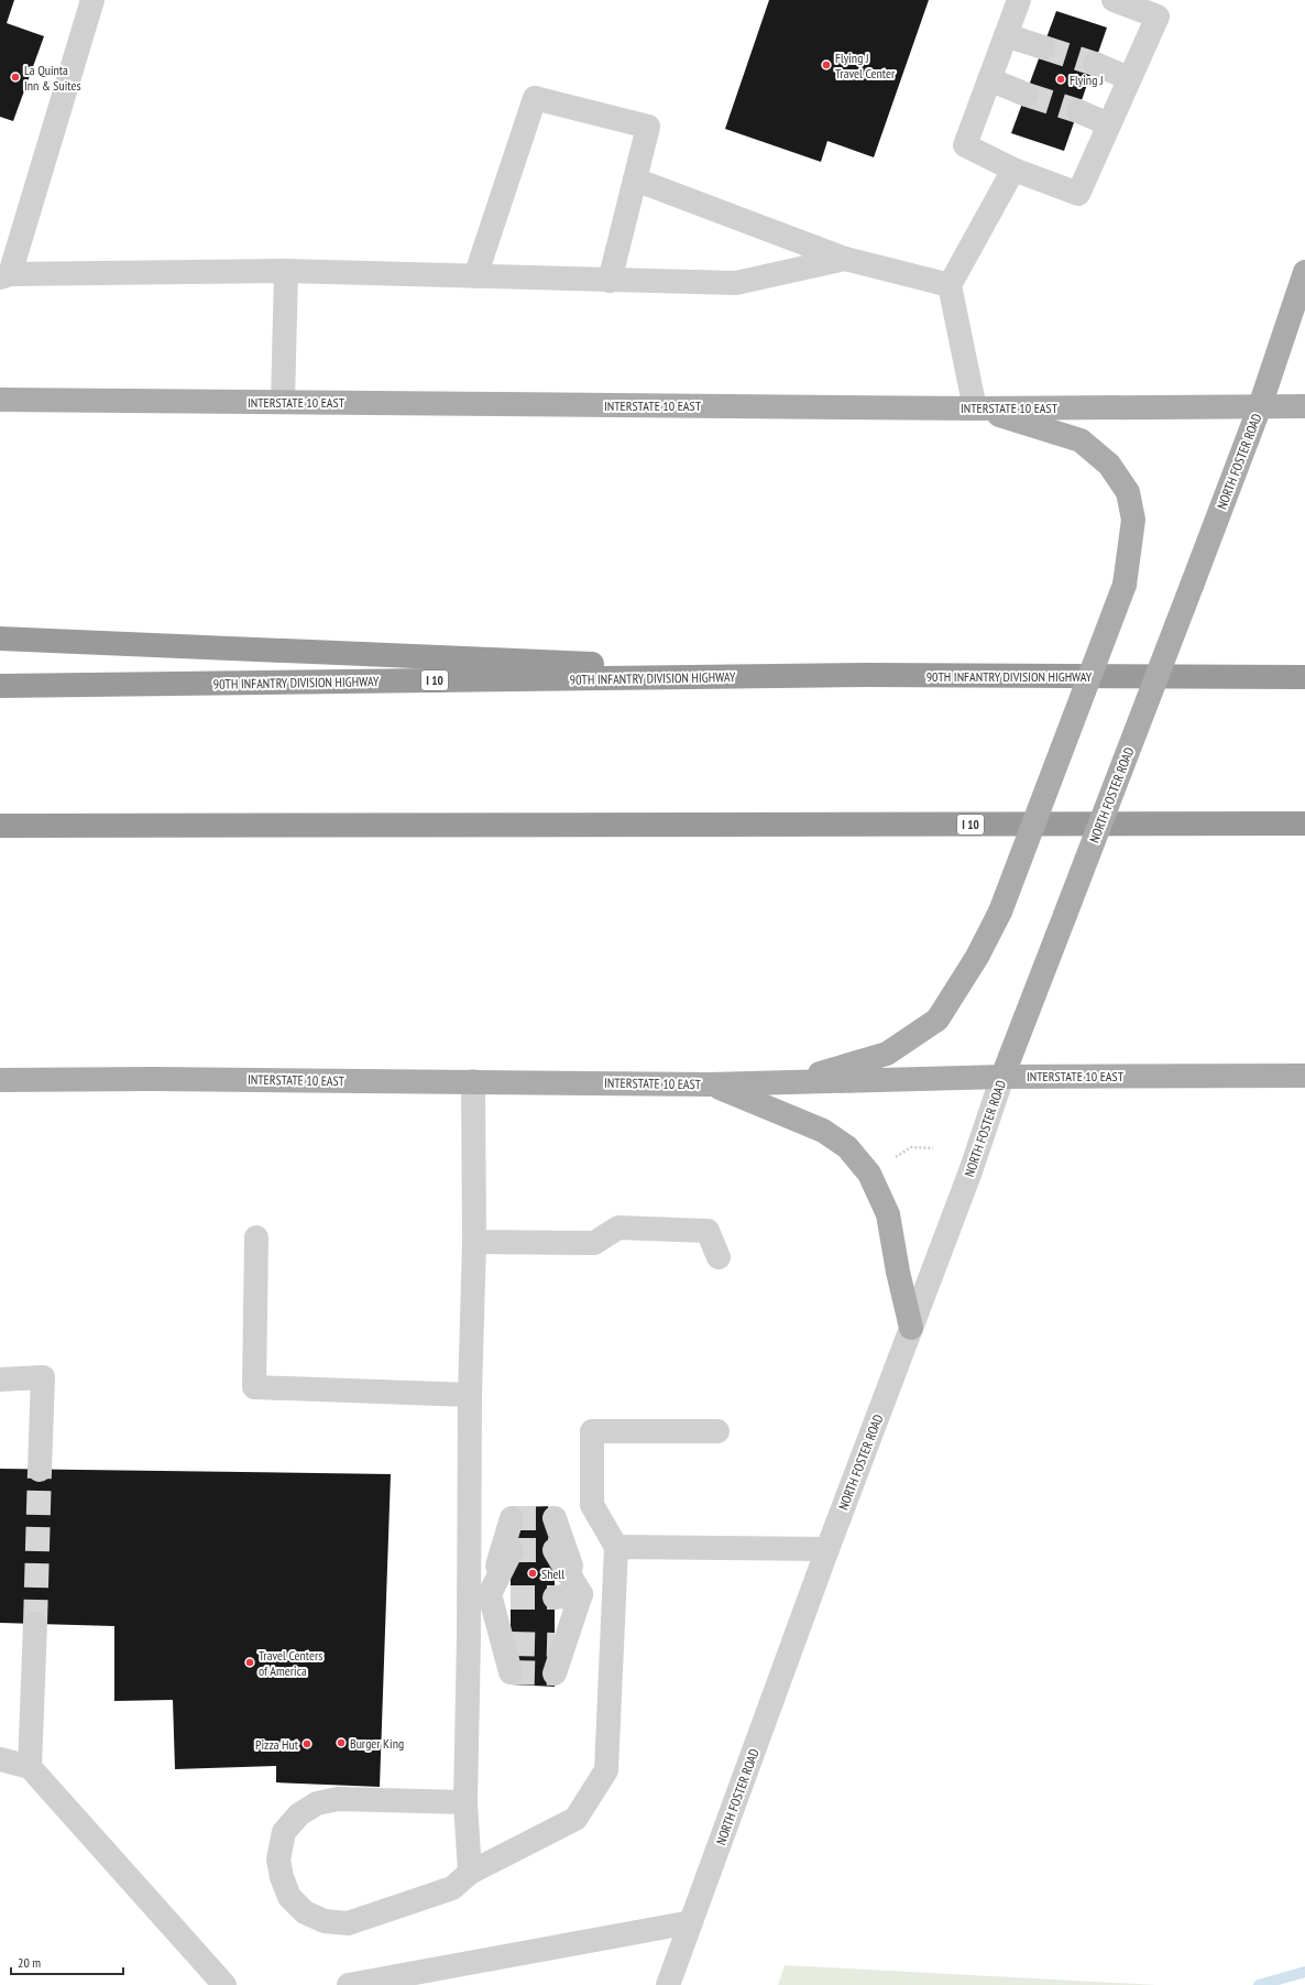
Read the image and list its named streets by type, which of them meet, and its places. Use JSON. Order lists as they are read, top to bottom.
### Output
{
  "streets": {
    "highway": ["90TH INFANTRY DIVISION HIGHWAY", "I 10"],
    "main road": ["INTERSTATE 10 EAST", "NORTH FOSTER ROAD"]
  },
  "crossings": [
    ["INTERSTATE 10 EAST", "NORTH FOSTER ROAD"]
  ],
  "places": [
    "Flying J Travel Center",
    "La Quinta Inn & Suites",
    "Flying J",
    "Shell",
    "Travel Centers of America",
    "Burger King",
    "Pizza Hut"
  ],
  "scale_bar": "20 m"
}
